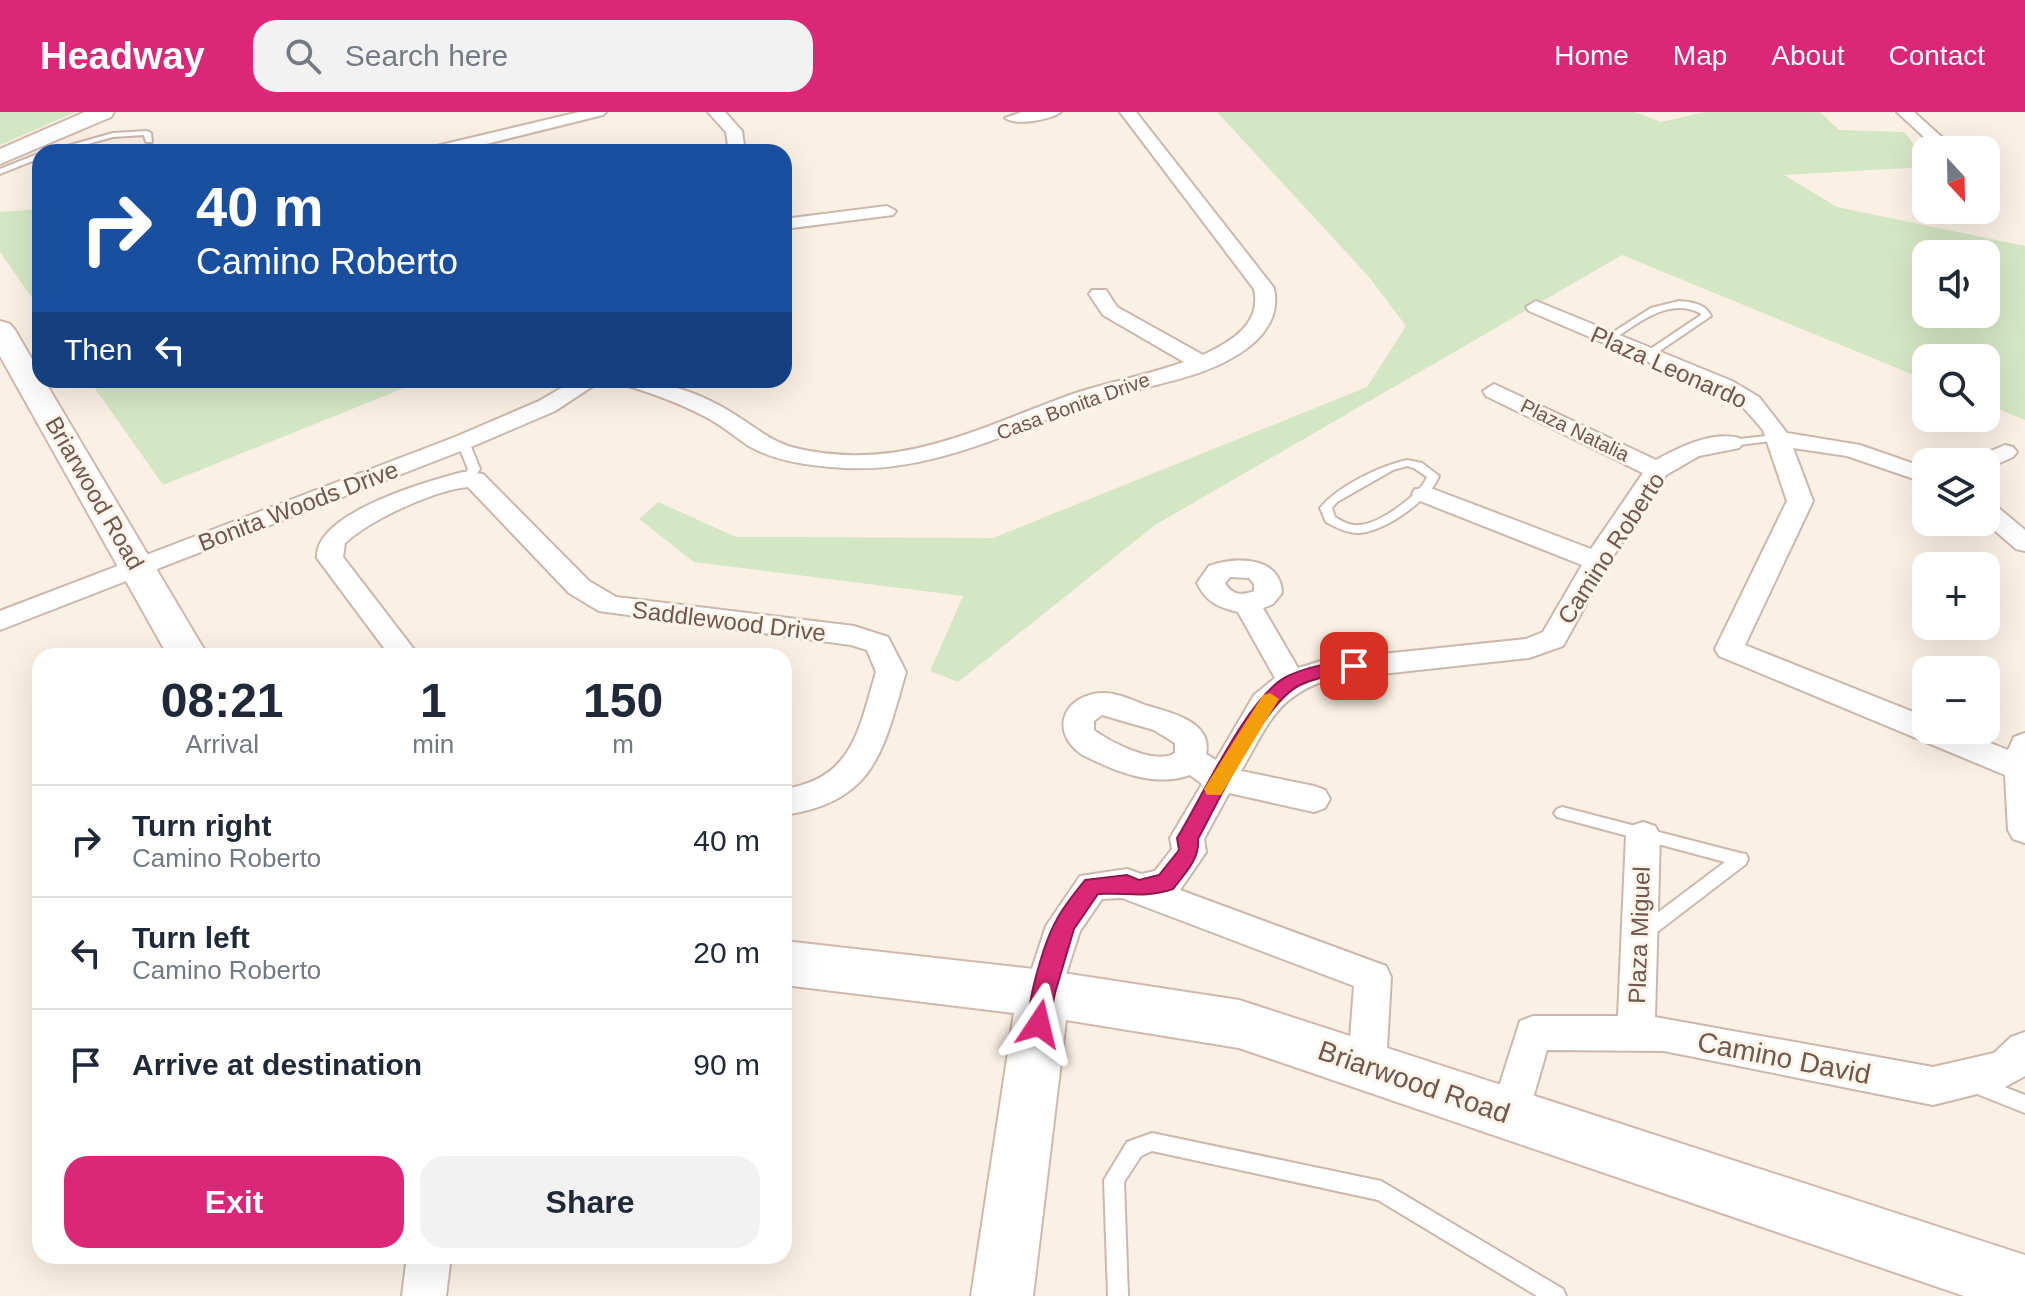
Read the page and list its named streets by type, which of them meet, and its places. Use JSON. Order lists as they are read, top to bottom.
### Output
{
  "streets": {
    "main road": ["Briarwood Road"],
    "street": [
      "Plaza Leonardo",
      "Casa Bonita Drive",
      "Plaza Natalia",
      "Bonita Woods Drive",
      "Camino Roberto",
      "Saddlewood Drive",
      "Plaza Miguel",
      "Camino David"
    ]
  },
  "crossings": [
    ["Plaza Leonardo", "Camino Roberto"],
    ["Plaza Natalia", "Camino Roberto"],
    ["Briarwood Road", "Bonita Woods Drive"],
    ["Briarwood Road", "Camino Roberto"],
    ["Briarwood Road", "Camino David"],
    ["Plaza Miguel", "Camino David"]
  ],
  "north": "bottom",
  "page": {
    "header": "Headway",
    "search": "Search here",
    "nav": [
      "Home",
      "Map",
      "About",
      "Contact"
    ],
    "map_buttons": ["+", "−"],
    "turn": ["40 m", "Camino Roberto"],
    "then": "Then",
    "eta": [
      "08:21",
      "Arrival",
      "1",
      "min",
      "150",
      "m"
    ],
    "list": [
      {
        "name": "Turn right",
        "note": "Camino Roberto",
        "value": "40 m"
      },
      {
        "name": "Turn left",
        "note": "Camino Roberto",
        "value": "20 m"
      },
      {
        "name": "Arrive at destination",
        "value": "90 m"
      }
    ],
    "buttons": ["Exit", "Share"]
  }
}
